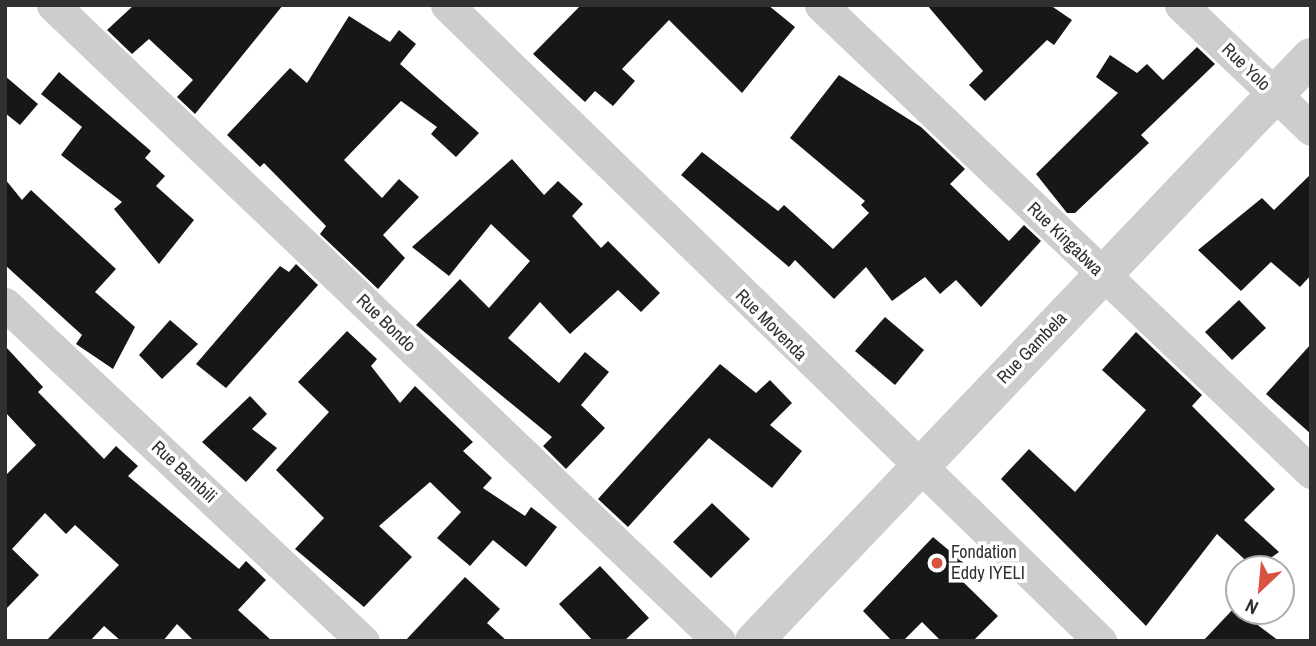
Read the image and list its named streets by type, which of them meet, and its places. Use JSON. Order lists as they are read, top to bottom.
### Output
{
  "streets": {
    "street": [
      "Rue Yolo",
      "Rue Kingabwa",
      "Rue Bondo",
      "Rue Movenda",
      "Rue Gambela",
      "Rue Bambili"
    ]
  },
  "crossings": [
    ["Rue Yolo", "Rue Gambela"],
    ["Rue Kingabwa", "Rue Gambela"],
    ["Rue Movenda", "Rue Gambela"]
  ],
  "places": ["Fondation Eddy IYELI"],
  "north": "bottom left"
}
